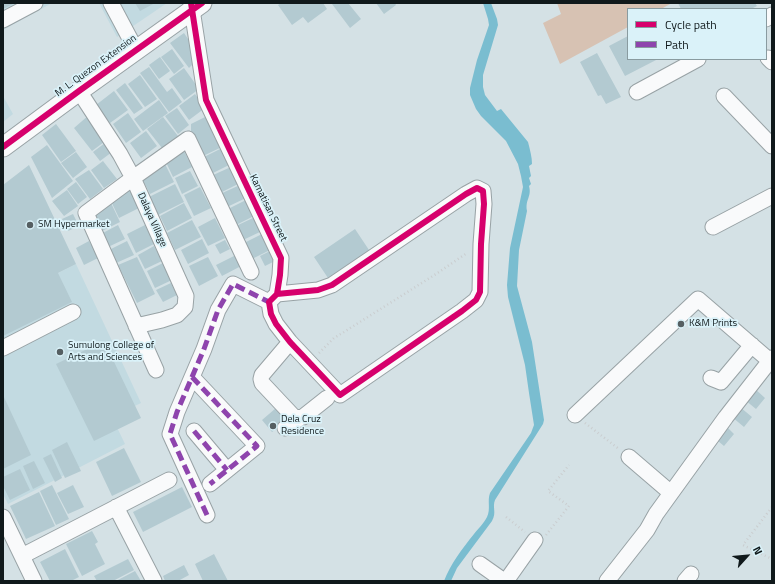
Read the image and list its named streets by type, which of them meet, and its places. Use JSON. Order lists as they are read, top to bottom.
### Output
{
  "streets": {
    "main road": ["M. L. Quezon Extension"],
    "street": ["Kamatisan Street", "Dalaya Village"]
  },
  "crossings": [
    ["M. L. Quezon Extension", "Kamatisan Street"],
    ["M. L. Quezon Extension", "Dalaya Village"]
  ],
  "places": [
    "SM Hypermarket",
    "K&M Prints",
    "Sumulong College of Arts and Sciences",
    "Dela Cruz Residence"
  ],
  "legend": ["Cycle path", "Path"],
  "north": "top right"
}
